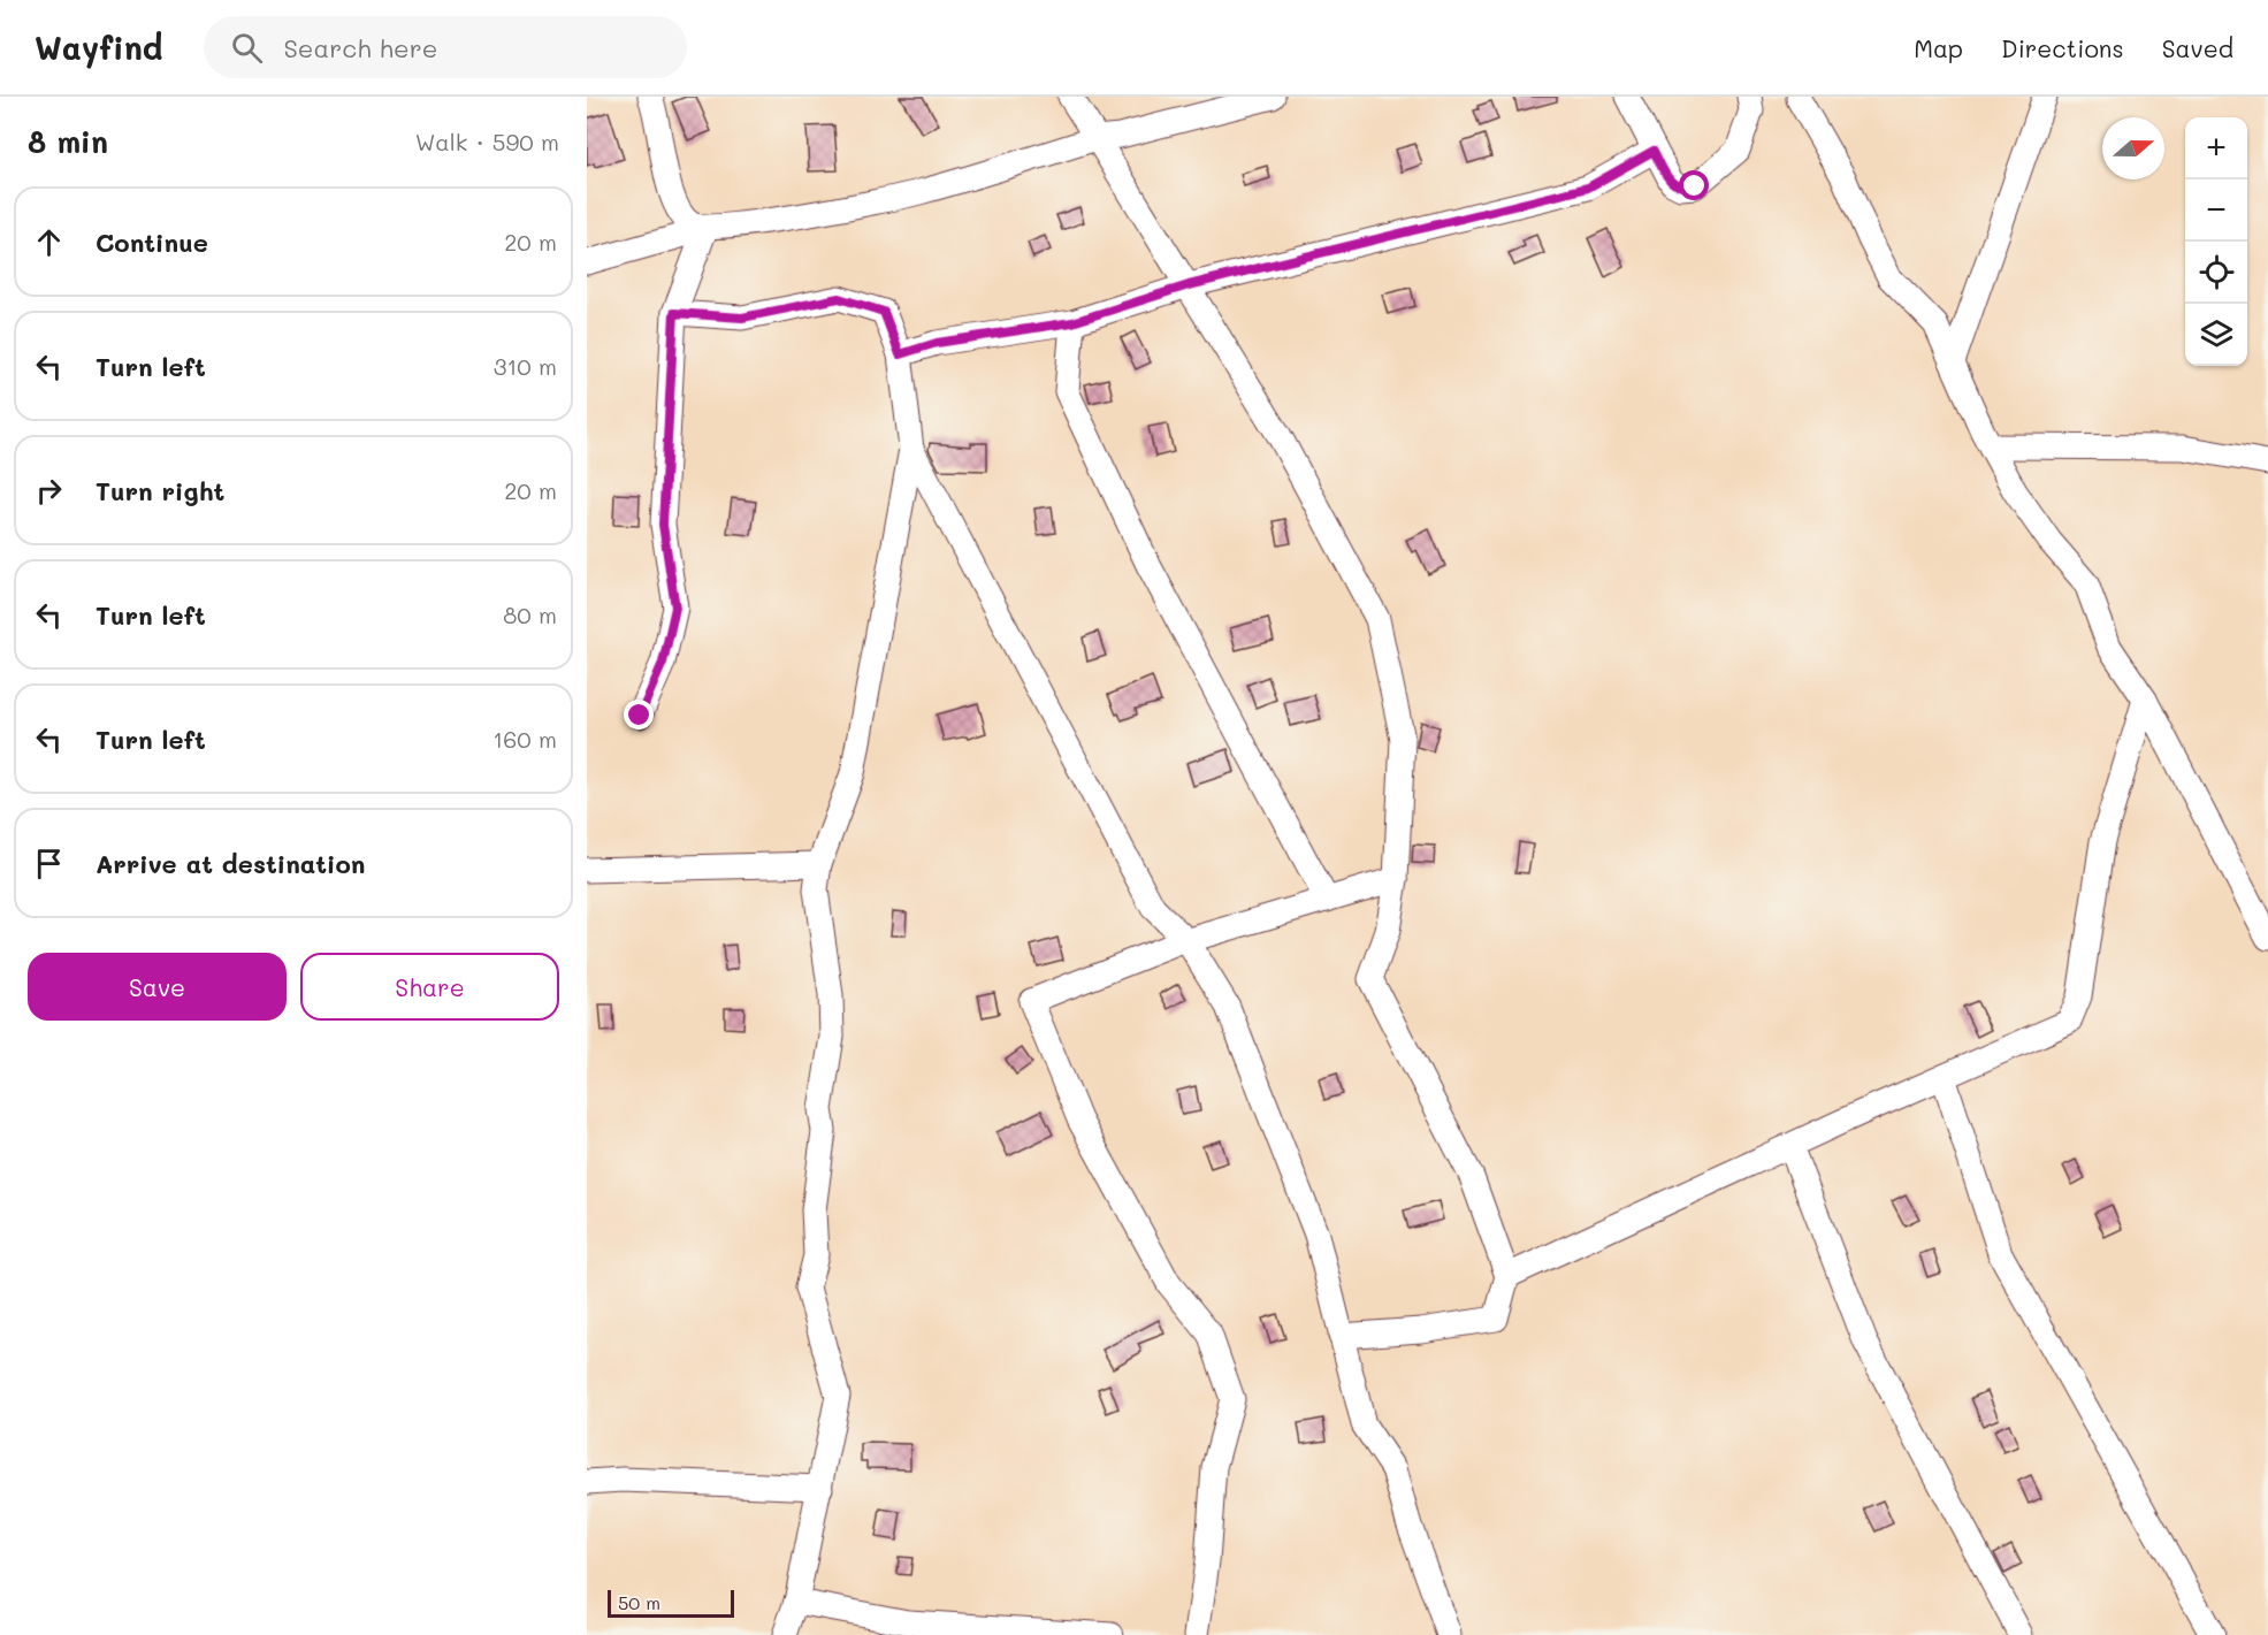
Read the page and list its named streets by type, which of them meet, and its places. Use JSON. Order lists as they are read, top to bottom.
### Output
{
  "scale_bar": "50 m",
  "north": "right",
  "page": {
    "header": "Wayfind",
    "search": "Search here",
    "nav": ["Map", "Directions", "Saved"],
    "heading": ["8 min", "Walk · 590 m"],
    "map_buttons": ["+", "−"],
    "list": [
      ["Continue", "20 m"],
      ["Turn left", "310 m"],
      ["Turn right", "20 m"],
      ["Turn left", "80 m"],
      ["Turn left", "160 m"],
      "Arrive at destination"
    ],
    "buttons": ["Save", "Share"],
    "scale": "50 m"
  }
}
